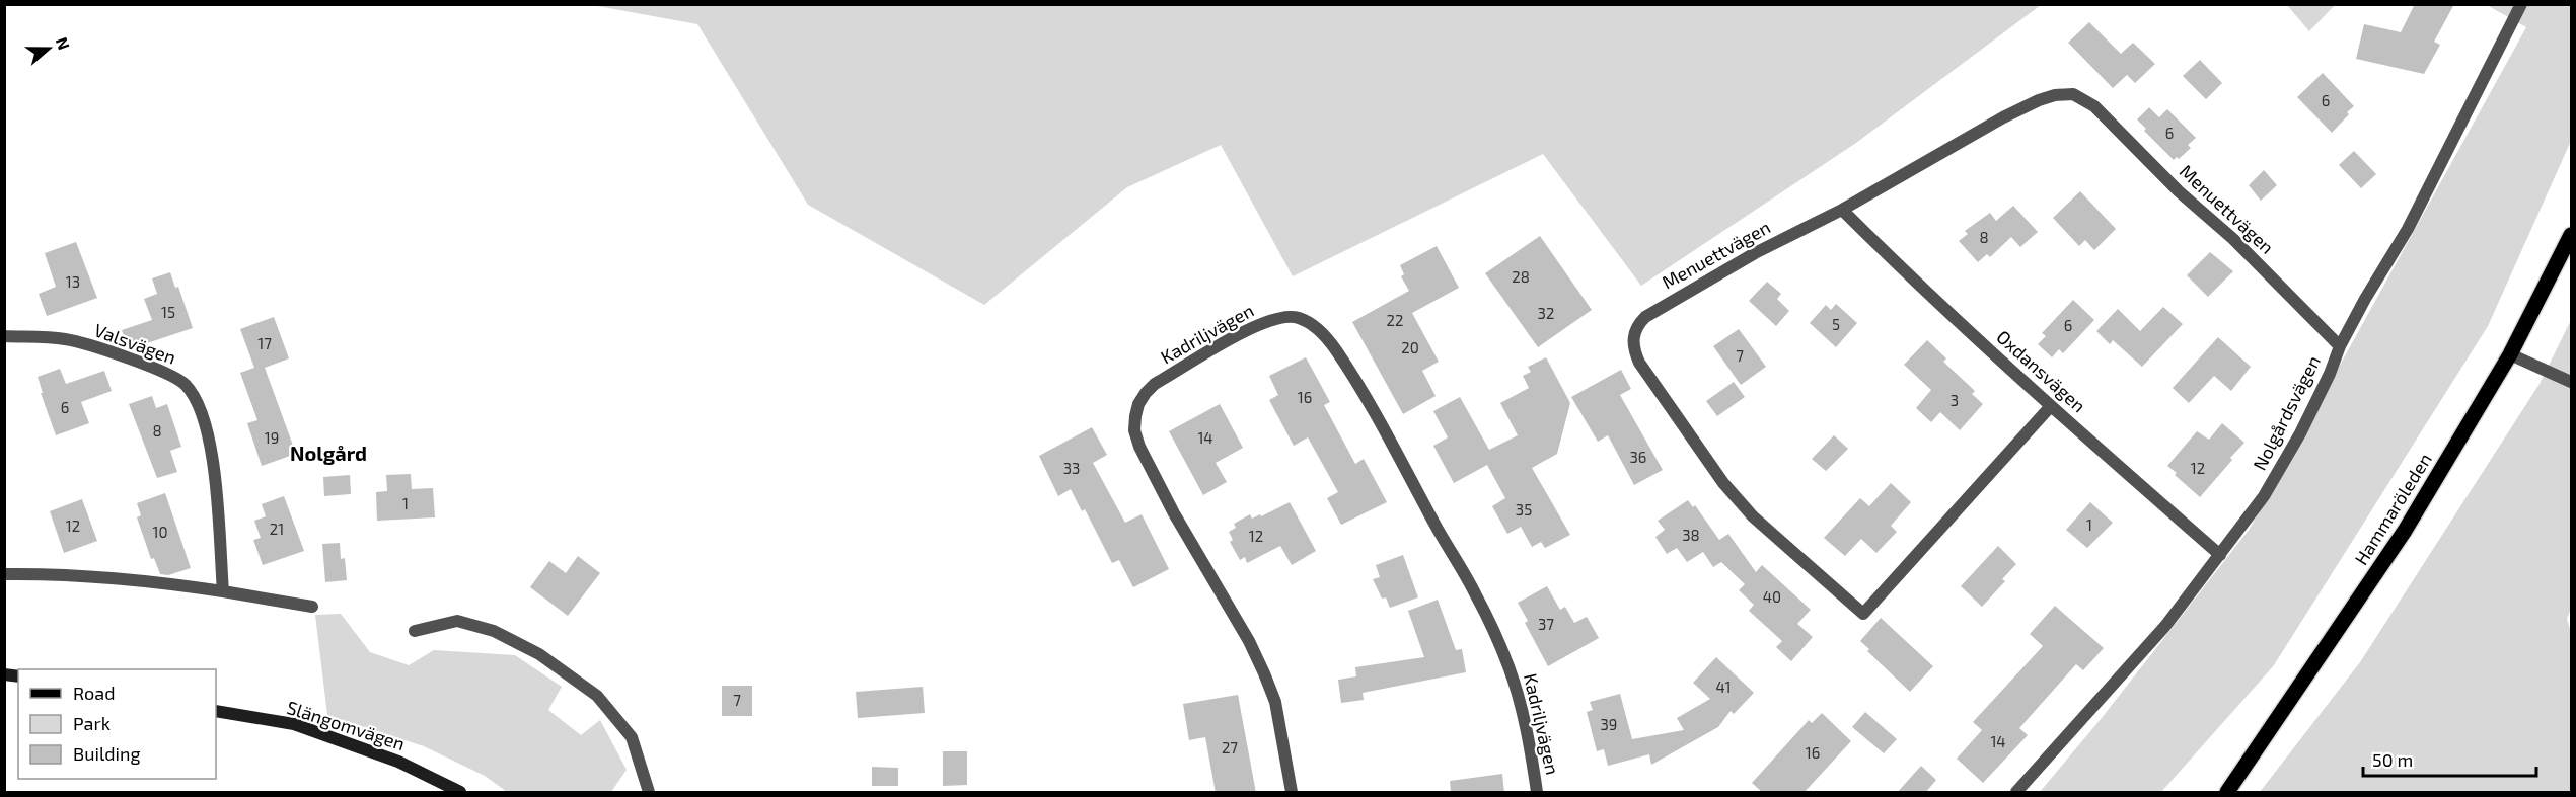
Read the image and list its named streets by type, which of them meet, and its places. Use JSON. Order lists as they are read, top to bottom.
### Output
{
  "streets": {
    "main road": ["Hammaröleden"],
    "street": [
      "Menuettvägen",
      "Kadriljvägen",
      "Valsvägen",
      "Oxdansvägen",
      "Nolgårdsvägen",
      "Slängomvägen"
    ]
  },
  "crossings": [
    ["Menuettvägen", "Oxdansvägen"],
    ["Menuettvägen", "Nolgårdsvägen"],
    ["Oxdansvägen", "Nolgårdsvägen"]
  ],
  "districts": ["Nolgård"],
  "house_numbers": [
    "6",
    "6",
    "8",
    "28",
    "13",
    "15",
    "32",
    "22",
    "5",
    "6",
    "17",
    "20",
    "7",
    "16",
    "3",
    "6",
    "8",
    "19",
    "14",
    "36",
    "33",
    "12",
    "1",
    "35",
    "1",
    "12",
    "21",
    "10",
    "38",
    "12",
    "40",
    "37",
    "41",
    "7",
    "39",
    "14",
    "27",
    "16"
  ],
  "legend": ["Road", "Park", "Building"],
  "scale_bar": "50 m",
  "north": "right"
}
